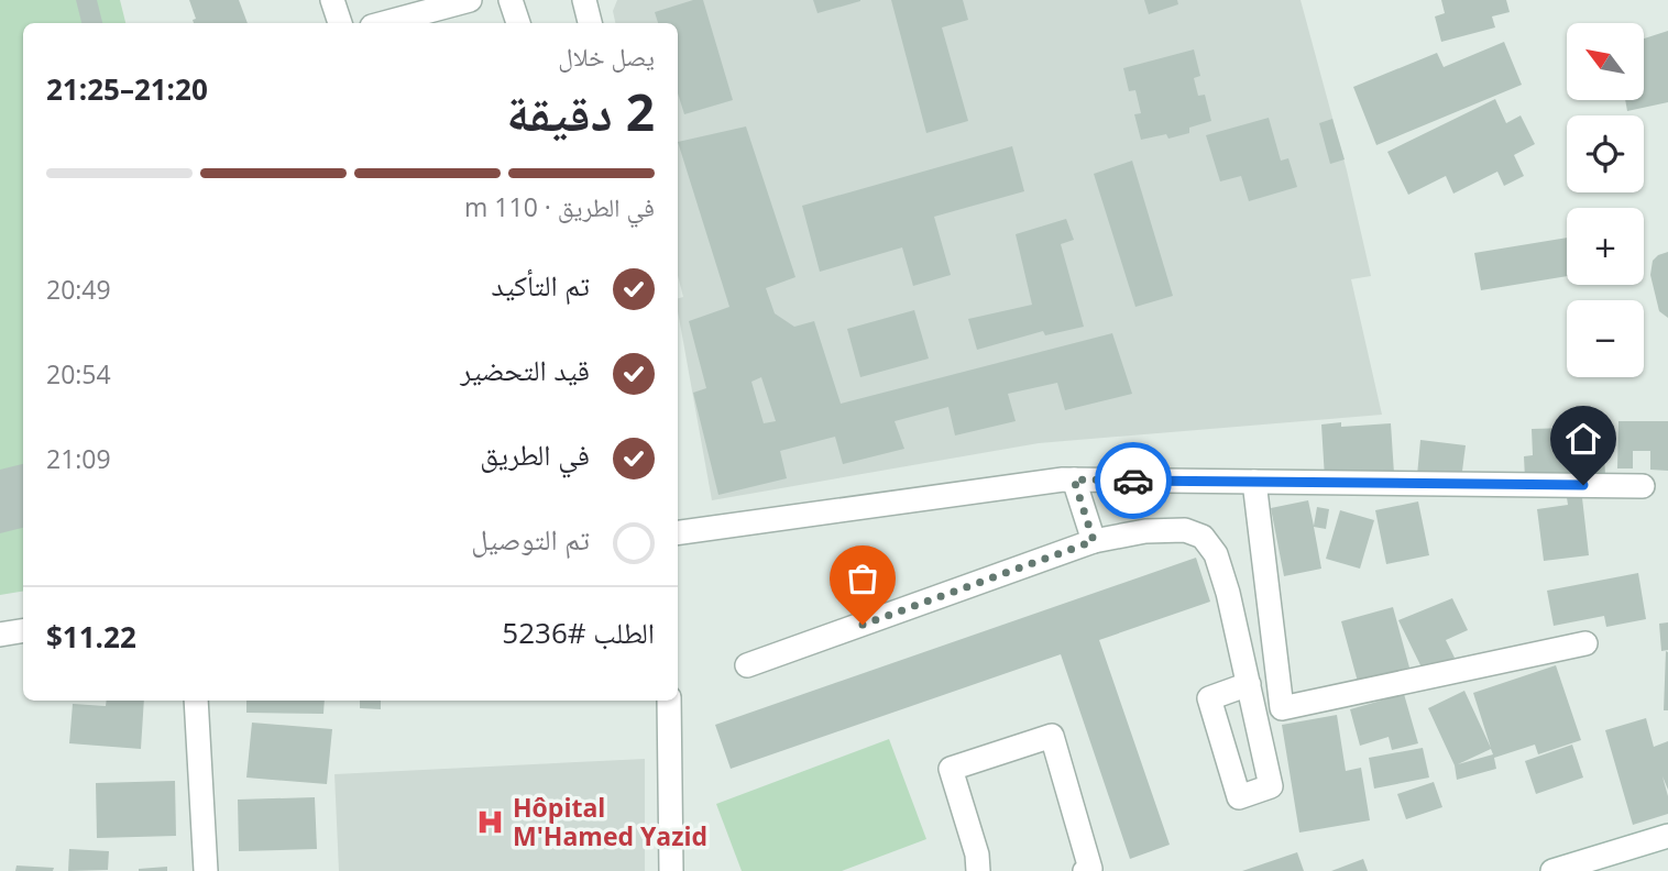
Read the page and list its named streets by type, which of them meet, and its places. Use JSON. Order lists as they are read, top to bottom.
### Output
{
  "places": {
    "hospital": ["Hôpital M'Hamed Yazid"]
  },
  "north": "top left",
  "page": {
    "map_buttons": ["+", "−"],
    "heading": ["2 دقيقة", "يصل خلال", "21:20–21:25"],
    "panel": ["الطلب #5236", "$11.22"],
    "bar": "في الطريق · 110 m",
    "list": [
      ["تم التأكيد", "20:49"],
      ["قيد التحضير", "20:54"],
      ["في الطريق", "21:09"],
      "تم التوصيل"
    ]
  }
}
